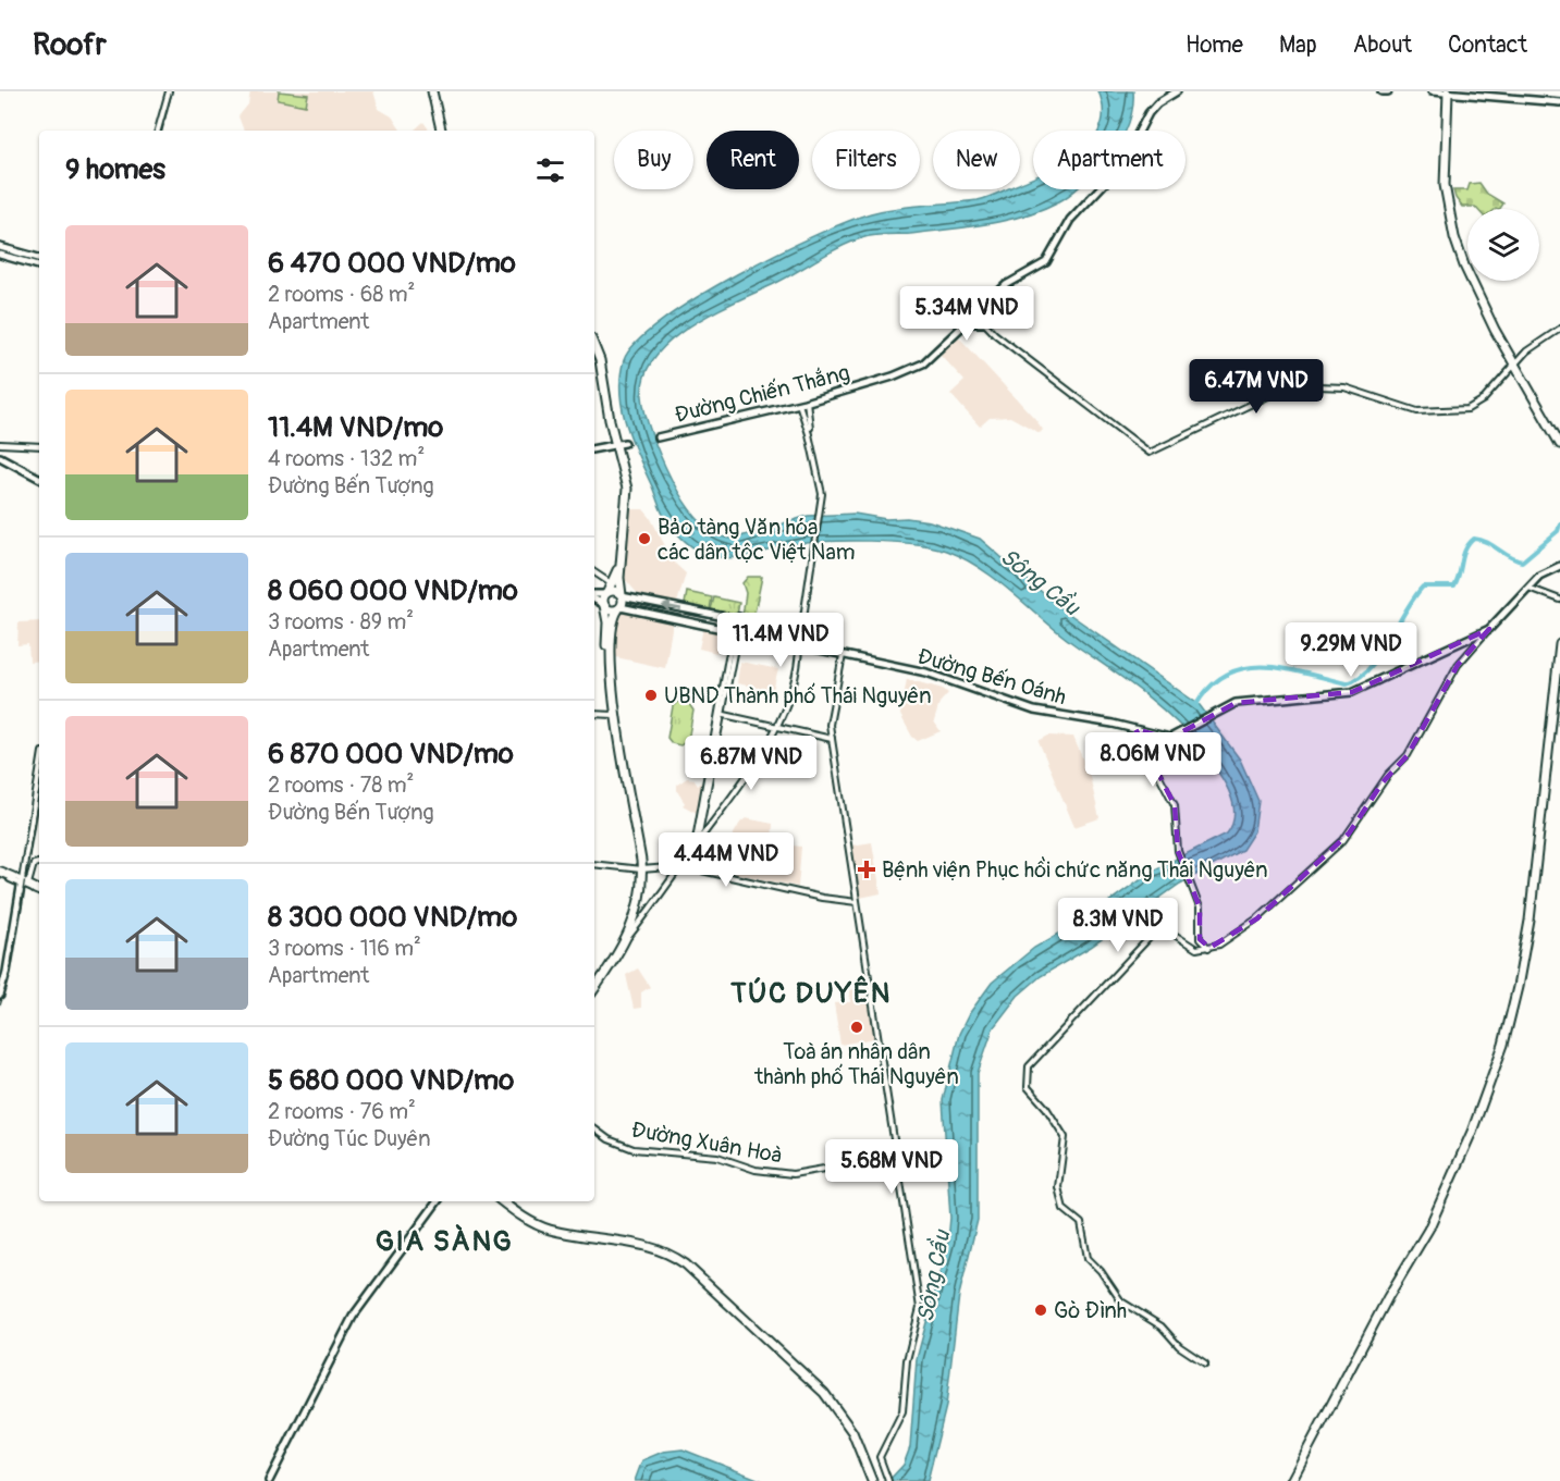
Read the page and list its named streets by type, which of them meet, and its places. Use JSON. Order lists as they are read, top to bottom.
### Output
{
  "streets": {
    "main road": ["Đường Chiến Thắng", "Đường Bến Oánh"],
    "street": ["Đường Xuân Hoà"]
  },
  "districts": ["TÚC DUYÊN", "GIA SÀNG"],
  "water": ["Sông Cầu"],
  "places": {
    "other": [
      "Bảo tàng Văn hóa các dân tộc Việt Nam",
      "UBND Thành phố Thái Nguyên",
      "Toà án nhân dân thành phố Thái Nguyên",
      "Gò Đình"
    ],
    "health": ["Bệnh viện Phục hồi chức năng Thái Nguyên"]
  },
  "page": {
    "header": "Roofr",
    "nav": [
      "Home",
      "Map",
      "About",
      "Contact"
    ],
    "chip": [
      "Buy",
      "Rent",
      "Filters",
      "New",
      "Apartment"
    ],
    "heading": "9 homes",
    "list": [
      {
        "name": "6 470 000 VND/mo",
        "note": "2 rooms · 68 m² · Apartment"
      },
      {
        "name": "11.4M VND/mo",
        "note": "4 rooms · 132 m² · Đường Bến Tượng"
      },
      {
        "name": "8 060 000 VND/mo",
        "note": "3 rooms · 89 m² · Apartment"
      },
      {
        "name": "6 870 000 VND/mo",
        "note": "2 rooms · 78 m² · Đường Bến Tượng"
      },
      {
        "name": "8 300 000 VND/mo",
        "note": "3 rooms · 116 m² · Apartment"
      },
      {
        "name": "5 680 000 VND/mo",
        "note": "2 rooms · 76 m² · Đường Túc Duyên"
      }
    ],
    "price": [
      "5.34M VND",
      "6.47M VND",
      "11.4M VND",
      "9.29M VND",
      "8.06M VND",
      "6.87M VND",
      "4.44M VND",
      "8.3M VND",
      "5.68M VND"
    ]
  }
}
